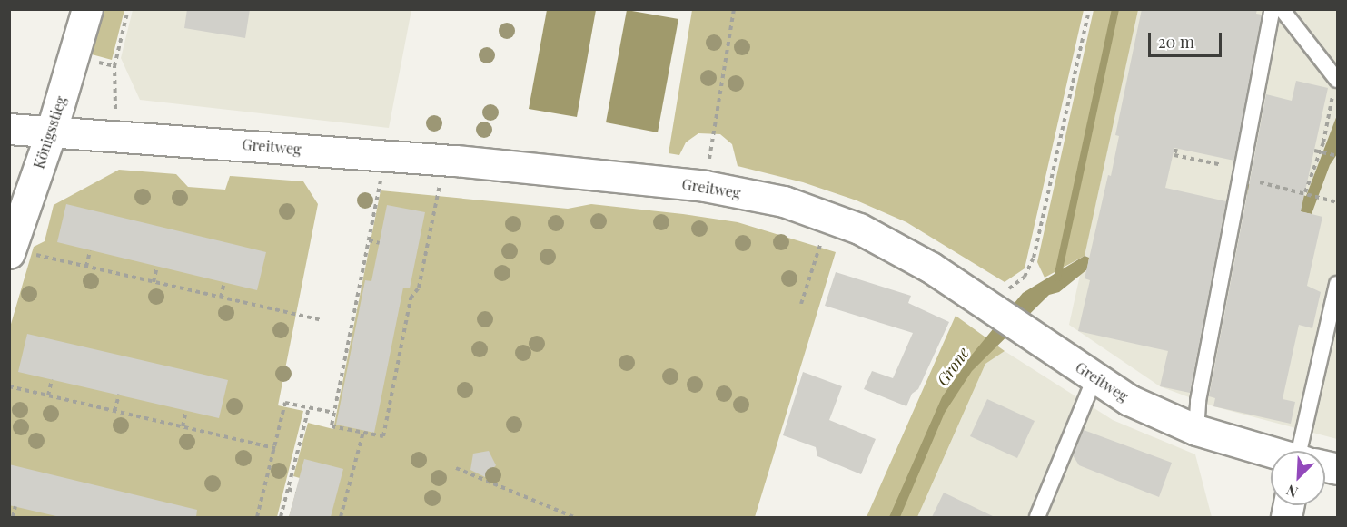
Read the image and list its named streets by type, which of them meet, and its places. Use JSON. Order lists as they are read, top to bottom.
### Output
{
  "streets": {
    "street": ["Königsstieg", "Greitweg"]
  },
  "crossings": [
    ["Königsstieg", "Greitweg"]
  ],
  "water": ["Grone"],
  "scale_bar": "20 m",
  "north": "bottom left"
}
